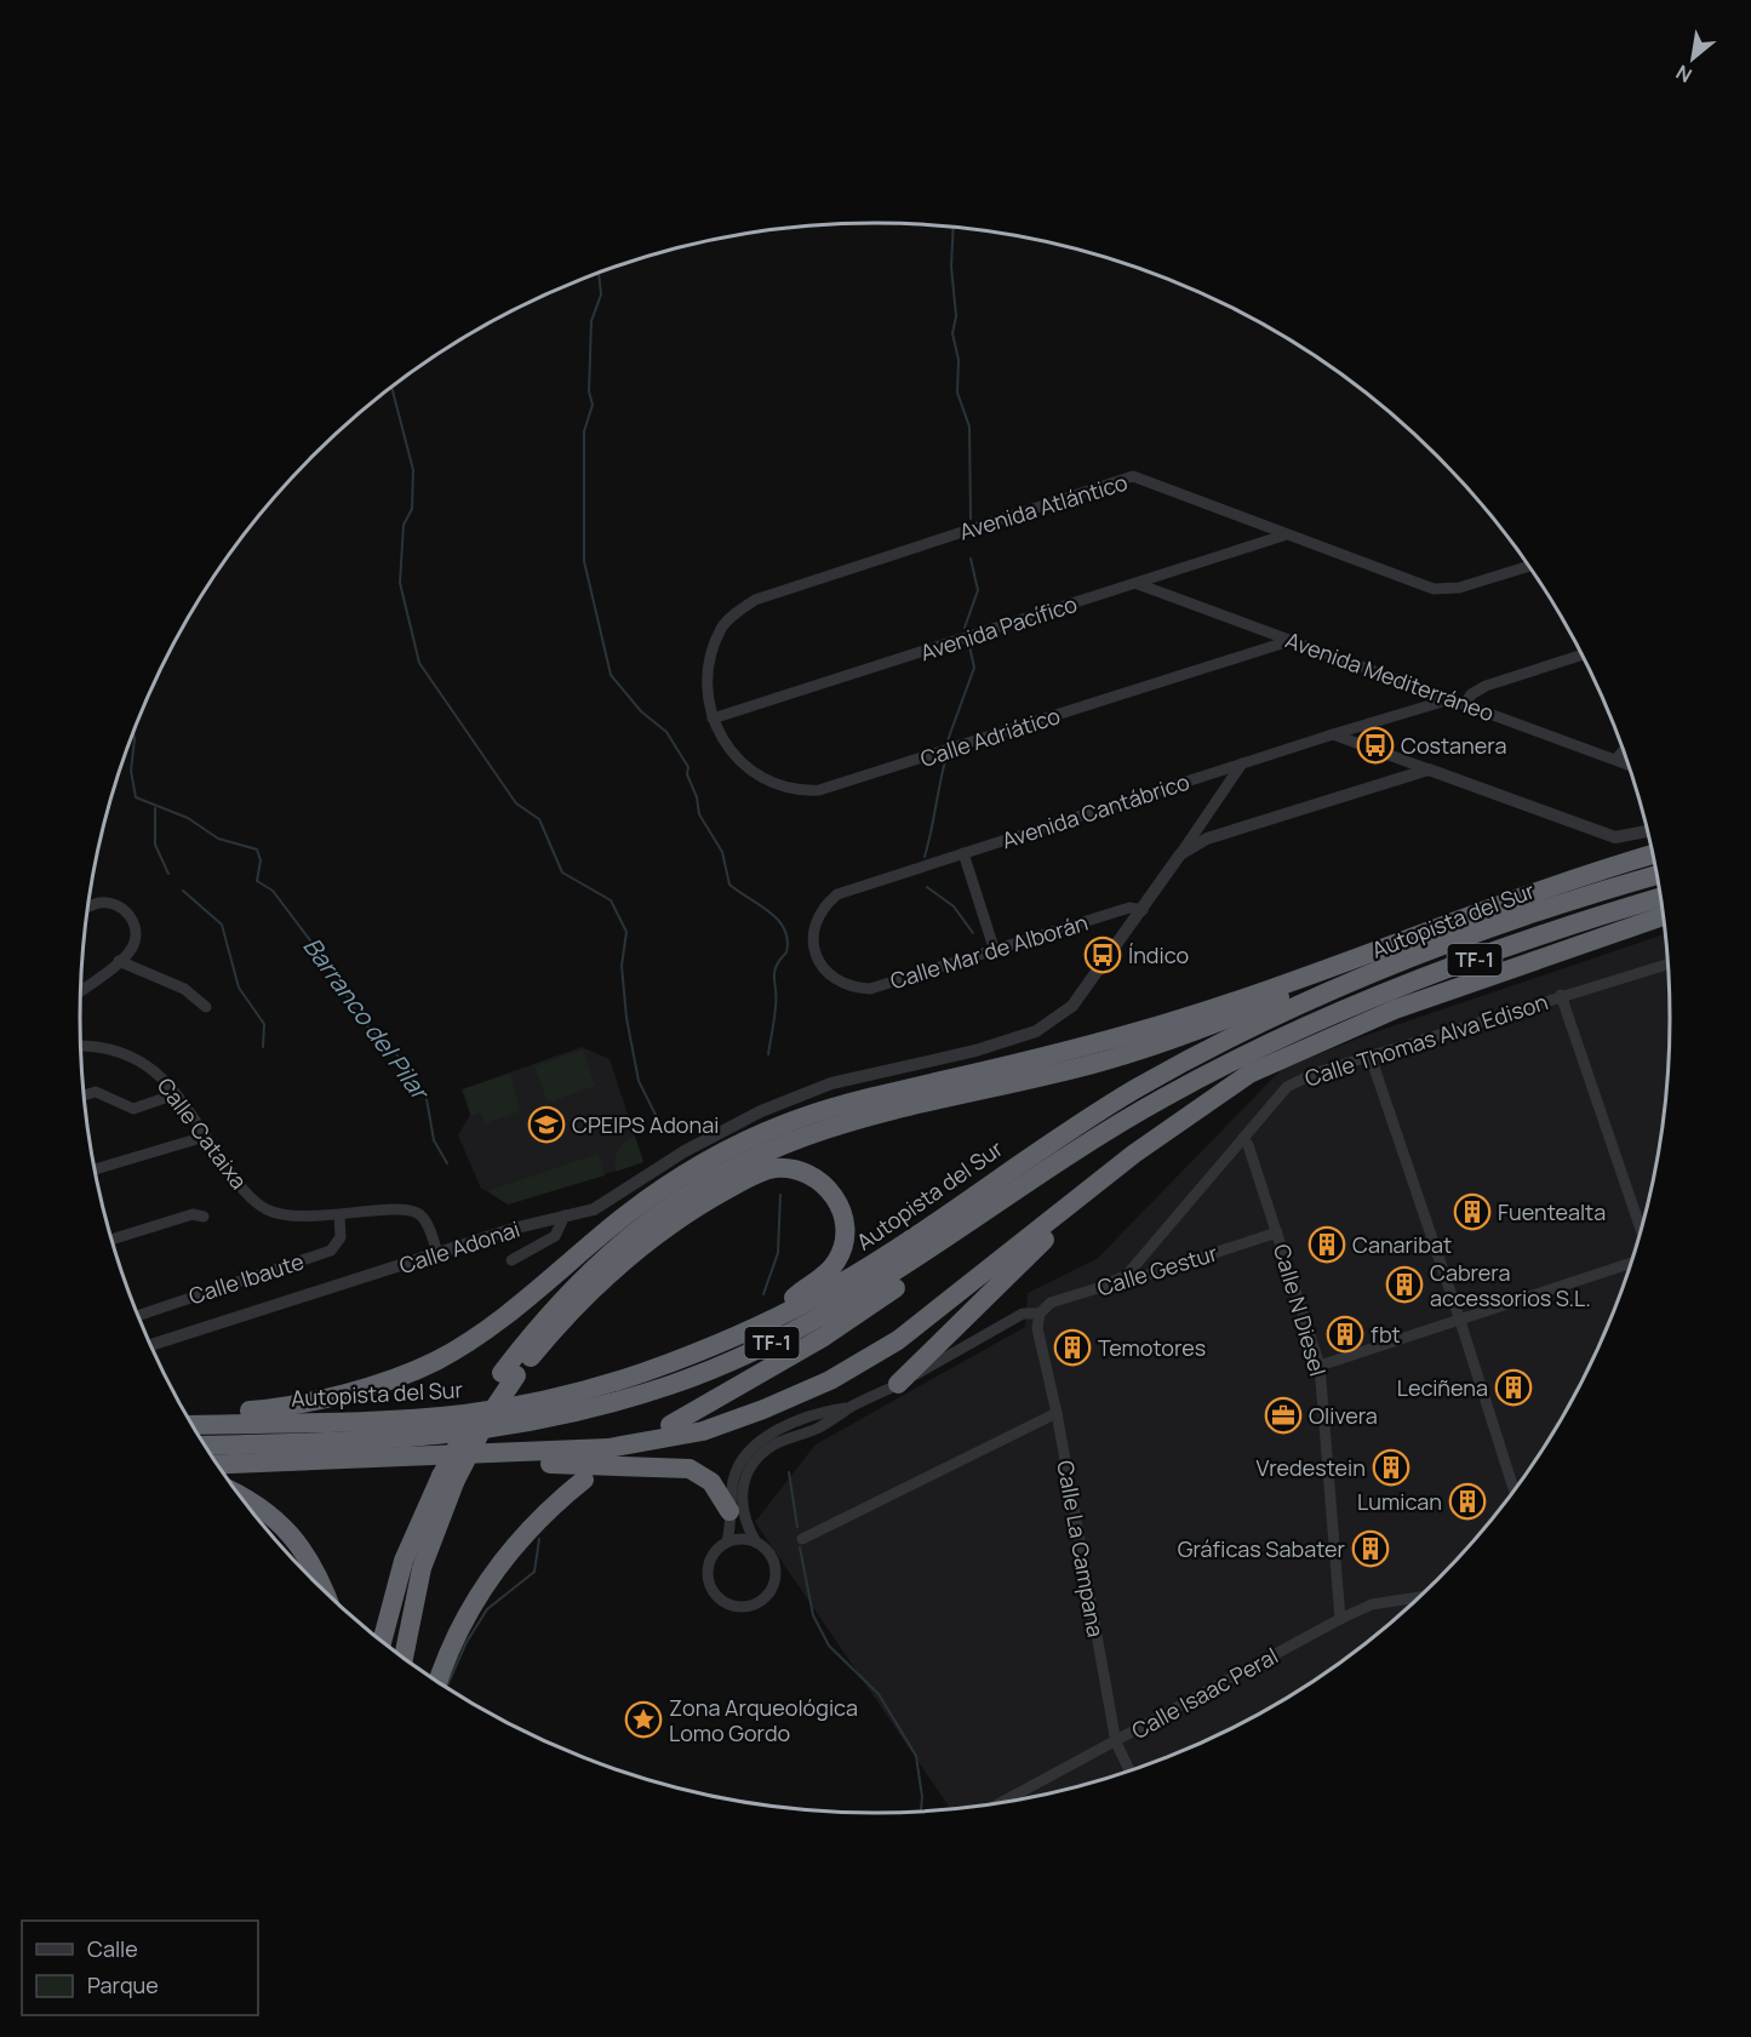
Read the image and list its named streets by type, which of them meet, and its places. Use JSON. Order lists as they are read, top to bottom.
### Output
{
  "streets": {
    "highway": ["Autopista del Sur", "TF-1"],
    "street": [
      "Avenida Atlántico",
      "Avenida Pacífico",
      "Avenida Mediterráneo",
      "Calle Adriático",
      "Avenida Cantábrico",
      "Calle Mar de Alborán",
      "Calle Thomas Alva Edison",
      "Calle Cataixa",
      "Calle Adonai",
      "Calle Gestur",
      "Calle Ibaute",
      "Calle N Diesel",
      "Calle La Campana",
      "Calle Isaac Peral"
    ]
  },
  "crossings": [
    ["Avenida Atlántico", "Avenida Pacífico"],
    ["Avenida Atlántico", "Calle Adriático"],
    ["Avenida Pacífico", "Avenida Mediterráneo"],
    ["Avenida Pacífico", "Calle Adriático"],
    ["Avenida Mediterráneo", "Calle Adriático"],
    ["Avenida Mediterráneo", "Avenida Cantábrico"],
    ["Avenida Cantábrico", "Calle Mar de Alborán"],
    ["Calle Mar de Alborán", "Calle Adonai"],
    ["Calle Thomas Alva Edison", "Calle Gestur"],
    ["Calle Thomas Alva Edison", "Calle N Diesel"],
    ["Calle Cataixa", "Calle Adonai"],
    ["Calle Cataixa", "Calle Ibaute"],
    ["Calle Gestur", "Calle N Diesel"],
    ["Calle Gestur", "Calle La Campana"],
    ["Calle N Diesel", "Calle Isaac Peral"],
    ["Calle La Campana", "Calle Isaac Peral"]
  ],
  "water": ["Barranco del Pilar"],
  "places": {
    "bus stop": ["Costanera", "Índico"],
    "school or university": ["CPEIPS Adonai"],
    "building": [
      "Fuentealta",
      "Canaribat",
      "Cabrera accessorios S.L.",
      "fbt",
      "Temotores",
      "Leciñena",
      "Vredestein",
      "Lumican",
      "Gráficas Sabater"
    ],
    "office": ["Olivera"],
    "place": ["Zona Arqueológica Lomo Gordo"]
  },
  "legend": ["Calle", "Parque"],
  "north": "bottom left"
}
